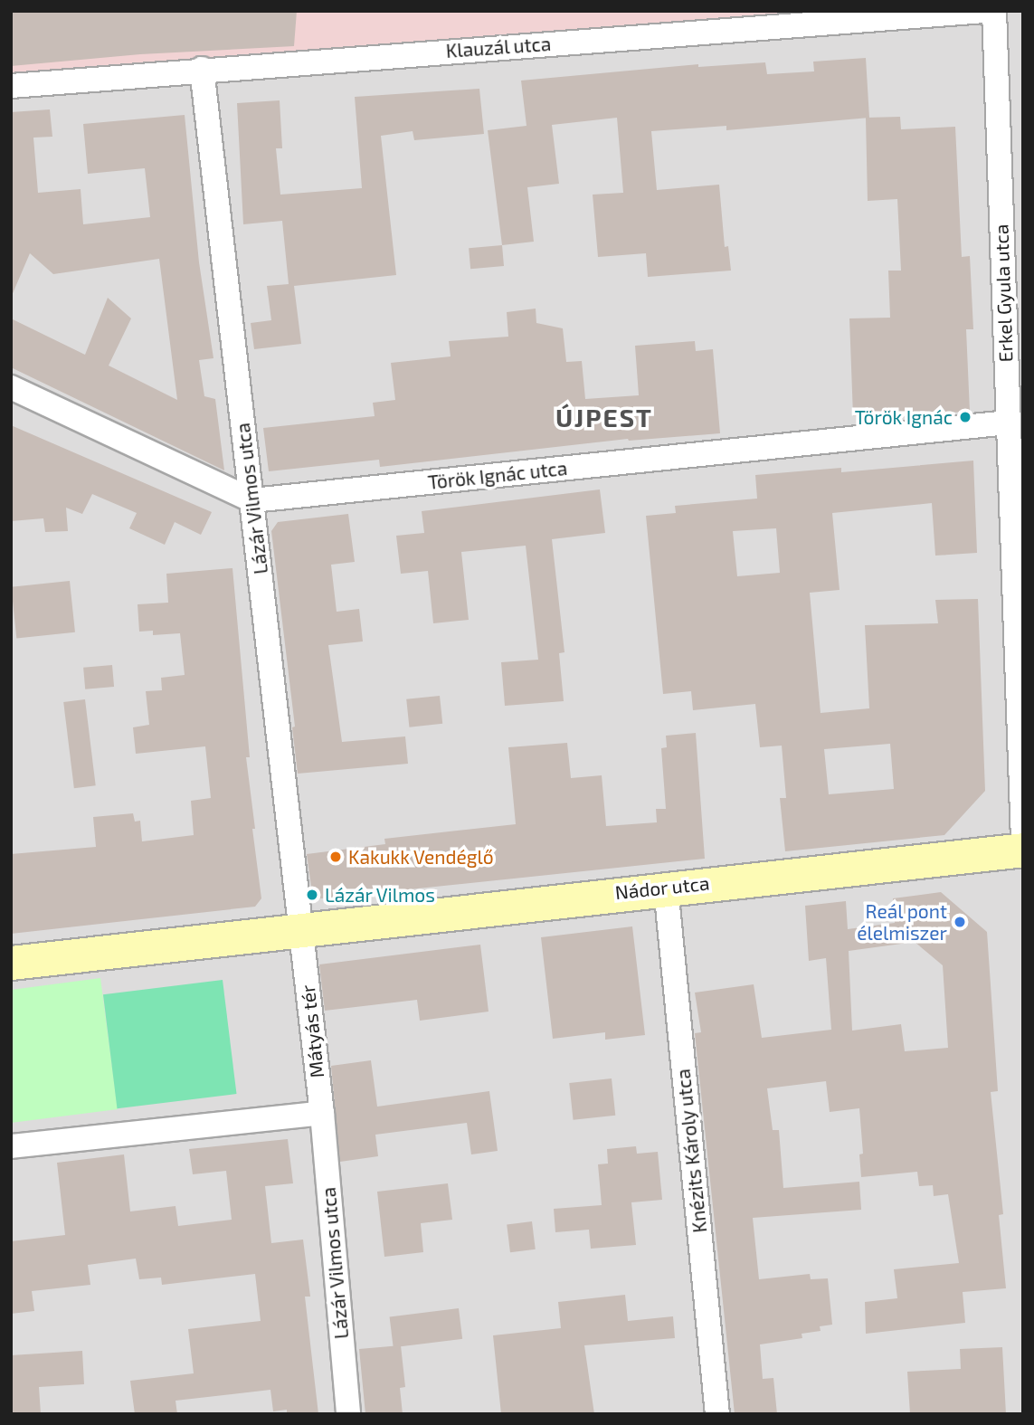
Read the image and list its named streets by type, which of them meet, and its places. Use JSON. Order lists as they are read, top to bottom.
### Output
{
  "streets": {
    "street": [
      "Klauzál utca",
      "Erkel Gyula utca",
      "Török Ignác utca",
      "Lázár Vilmos utca",
      "Nádor utca",
      "Mátyás tér",
      "Knézits Károly utca"
    ]
  },
  "crossings": [
    ["Klauzál utca", "Lázár Vilmos utca"],
    ["Erkel Gyula utca", "Török Ignác utca"],
    ["Török Ignác utca", "Lázár Vilmos utca"],
    ["Lázár Vilmos utca", "Nádor utca"],
    ["Lázár Vilmos utca", "Mátyás tér"],
    ["Nádor utca", "Mátyás tér"],
    ["Nádor utca", "Knézits Károly utca"]
  ],
  "districts": ["ÚJPEST"],
  "places": [
    "Török Ignác",
    "Kakukk Vendéglő",
    "Lázár Vilmos",
    "Reál pont élelmiszer"
  ]
}
